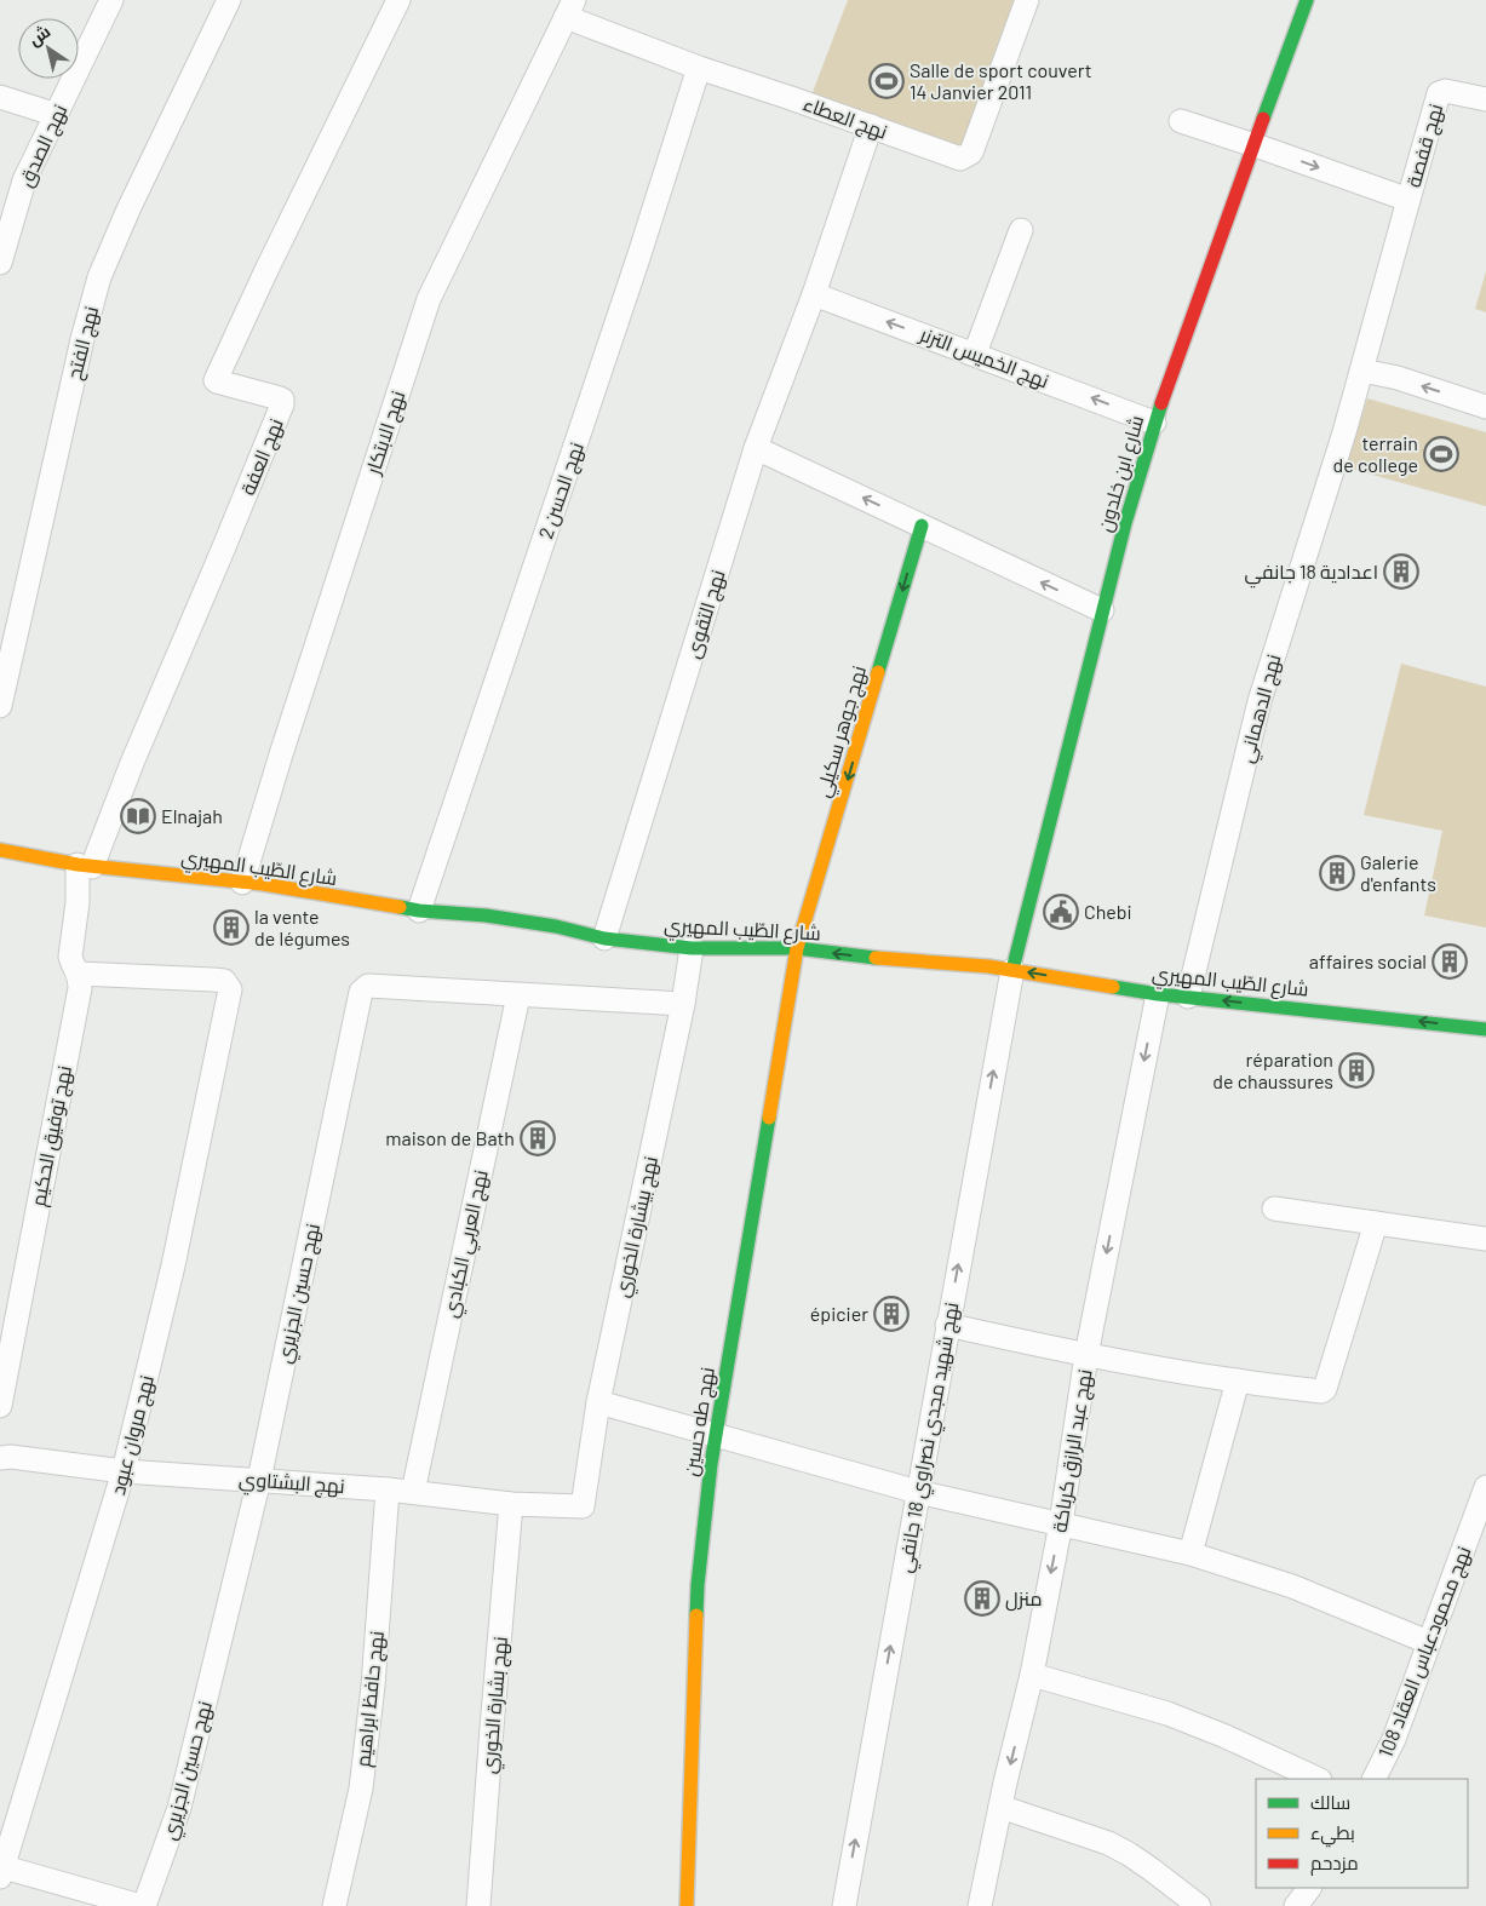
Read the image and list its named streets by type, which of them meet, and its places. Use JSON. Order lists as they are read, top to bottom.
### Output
{
  "streets": {
    "street": [
      "نهج العطاء",
      "نهج الصدق",
      "نهج قفصة",
      "نهج الفتح",
      "نهج الخميس الترنر",
      "نهج الابتكار",
      "نهج العفة",
      "شارع ابن خلدون",
      "نهج الحسن 2",
      "نهج التقوى",
      "نهج الدهماني",
      "نهج جوهر سكيلي",
      "شارع الطّيب المهيري",
      "نهج توفيق الحكيم",
      "نهج بيشارة الخوري",
      "نهج العربي الكبادي",
      "نهج حسين الجزيري",
      "نهج طه حسين",
      "نهج مروان عبود",
      "نهج شهيد مجدي نصراوي 18 جانفي",
      "نهج عبد الرازق كرباكة",
      "نهج البشتاوي",
      "نهج محمودعباس العقاد 108",
      "نهج حافظ ابراهيم",
      "نهج بشارة الخوري"
    ]
  },
  "crossings": [
    ["نهج العطاء", "نهج الابتكار"],
    ["نهج العطاء", "نهج الحسن 2"],
    ["نهج العطاء", "نهج التقوى"],
    ["نهج قفصة", "نهج الدهماني"],
    ["نهج الخميس الترنر", "شارع ابن خلدون"],
    ["نهج الخميس الترنر", "نهج التقوى"],
    ["نهج الابتكار", "شارع الطّيب المهيري"],
    ["نهج العفة", "شارع الطّيب المهيري"],
    ["نهج العفة", "نهج توفيق الحكيم"],
    ["شارع ابن خلدون", "شارع الطّيب المهيري"],
    ["شارع ابن خلدون", "نهج شهيد مجدي نصراوي 18 جانفي"],
    ["نهج الحسن 2", "شارع الطّيب المهيري"],
    ["نهج التقوى", "شارع الطّيب المهيري"],
    ["نهج الدهماني", "شارع الطّيب المهيري"],
    ["نهج جوهر سكيلي", "شارع الطّيب المهيري"],
    ["نهج جوهر سكيلي", "نهج طه حسين"],
    ["شارع الطّيب المهيري", "نهج توفيق الحكيم"],
    ["شارع الطّيب المهيري", "نهج بيشارة الخوري"],
    ["شارع الطّيب المهيري", "نهج طه حسين"],
    ["شارع الطّيب المهيري", "نهج شهيد مجدي نصراوي 18 جانفي"],
    ["شارع الطّيب المهيري", "نهج عبد الرازق كرباكة"],
    ["نهج توفيق الحكيم", "نهج مروان عبود"],
    ["نهج بيشارة الخوري", "نهج حسين الجزيري"],
    ["نهج بيشارة الخوري", "نهج البشتاوي"],
    ["نهج العربي الكبادي", "نهج حسين الجزيري"],
    ["نهج العربي الكبادي", "نهج البشتاوي"],
    ["نهج حسين الجزيري", "نهج البشتاوي"],
    ["نهج مروان عبود", "نهج البشتاوي"],
    ["نهج البشتاوي", "نهج حافظ ابراهيم"],
    ["نهج البشتاوي", "نهج بشارة الخوري"]
  ],
  "one_way": [
    "نهج جوهر سكيلي",
    "شارع الطّيب المهيري",
    "نهج شهيد مجدي نصراوي 18 جانفي",
    "نهج عبد الرازق كرباكة"
  ],
  "places": {
    "sports": ["Salle de sport couvert 14 Janvier 2011", "terrain de college"],
    "building": [
      "اعدادية 18 جانفي",
      "Galerie d'enfants",
      "la vente de légumes",
      "affaires social",
      "réparation de chaussures",
      "maison de Bath",
      "épicier",
      "منزل"
    ],
    "library": ["Elnajah"],
    "public building": ["Chebi"]
  },
  "legend": ["سالك", "بطيء", "مزدحم"],
  "north": "top left"
}
